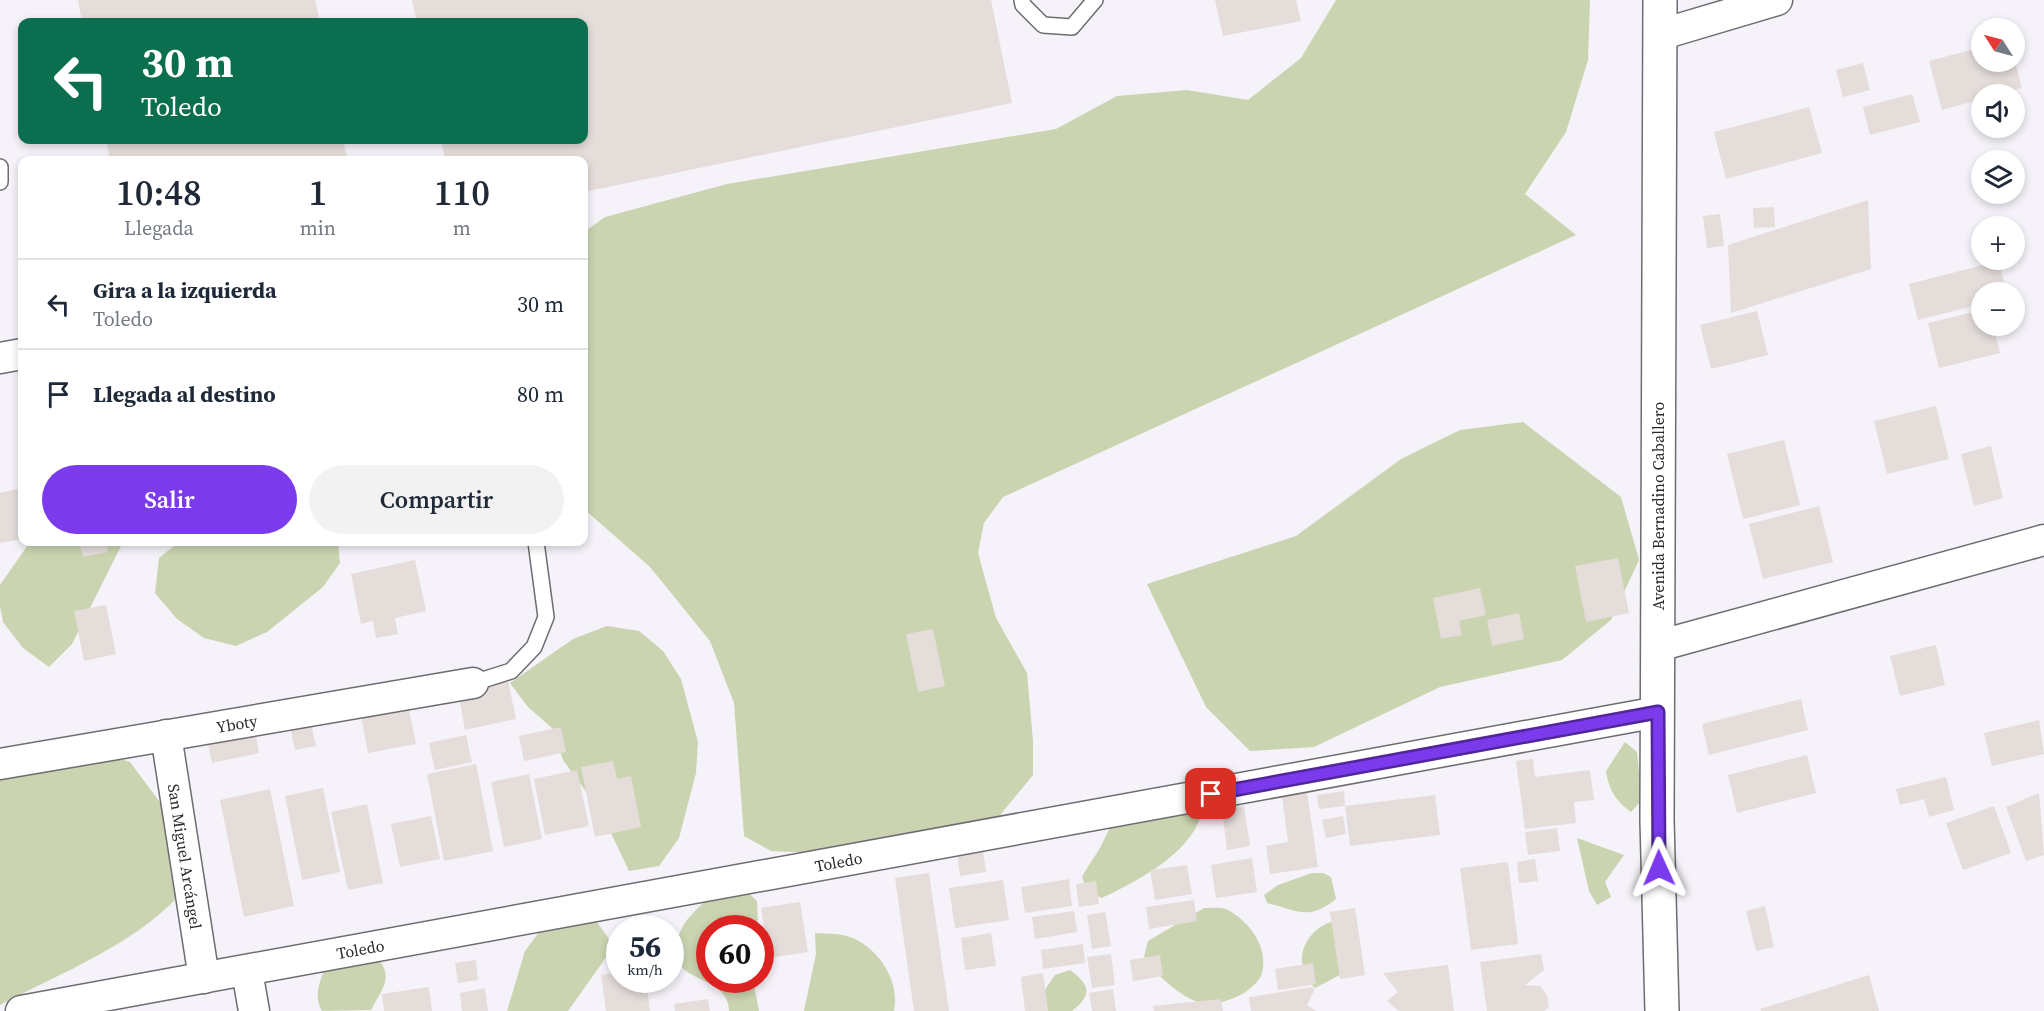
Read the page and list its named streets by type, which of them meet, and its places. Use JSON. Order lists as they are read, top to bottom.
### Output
{
  "streets": {
    "main road": ["Avenida Bernadino Caballero"],
    "street": ["Yboty", "San Miguel Arcángel", "Toledo"]
  },
  "crossings": [
    ["Avenida Bernadino Caballero", "Toledo"],
    ["Yboty", "San Miguel Arcángel"],
    ["San Miguel Arcángel", "Toledo"]
  ],
  "north": "top left",
  "page": {
    "map_buttons": ["+", "−"],
    "turn": ["30 m", "Toledo"],
    "eta": [
      "10:48",
      "Llegada",
      "1",
      "min",
      "110",
      "m"
    ],
    "list": [
      {
        "name": "Gira a la izquierda",
        "note": "Toledo",
        "value": "30 m"
      },
      {
        "name": "Llegada al destino",
        "value": "80 m"
      }
    ],
    "buttons": ["Salir", "Compartir"],
    "speed": "56 km/h",
    "limit": "60"
  }
}
